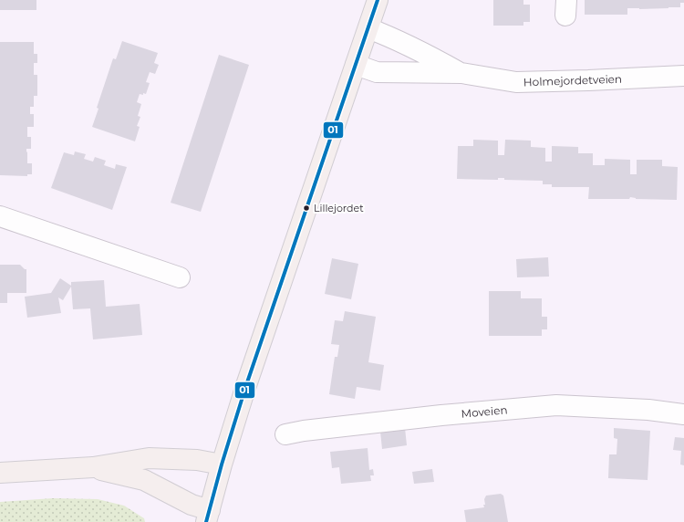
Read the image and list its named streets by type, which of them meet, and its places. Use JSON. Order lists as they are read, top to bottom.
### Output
{
  "streets": {
    "street": ["Holmejordetveien", "Moveien"]
  },
  "places": ["Lillejordet"],
  "lines": ["transit line 01"]
}
